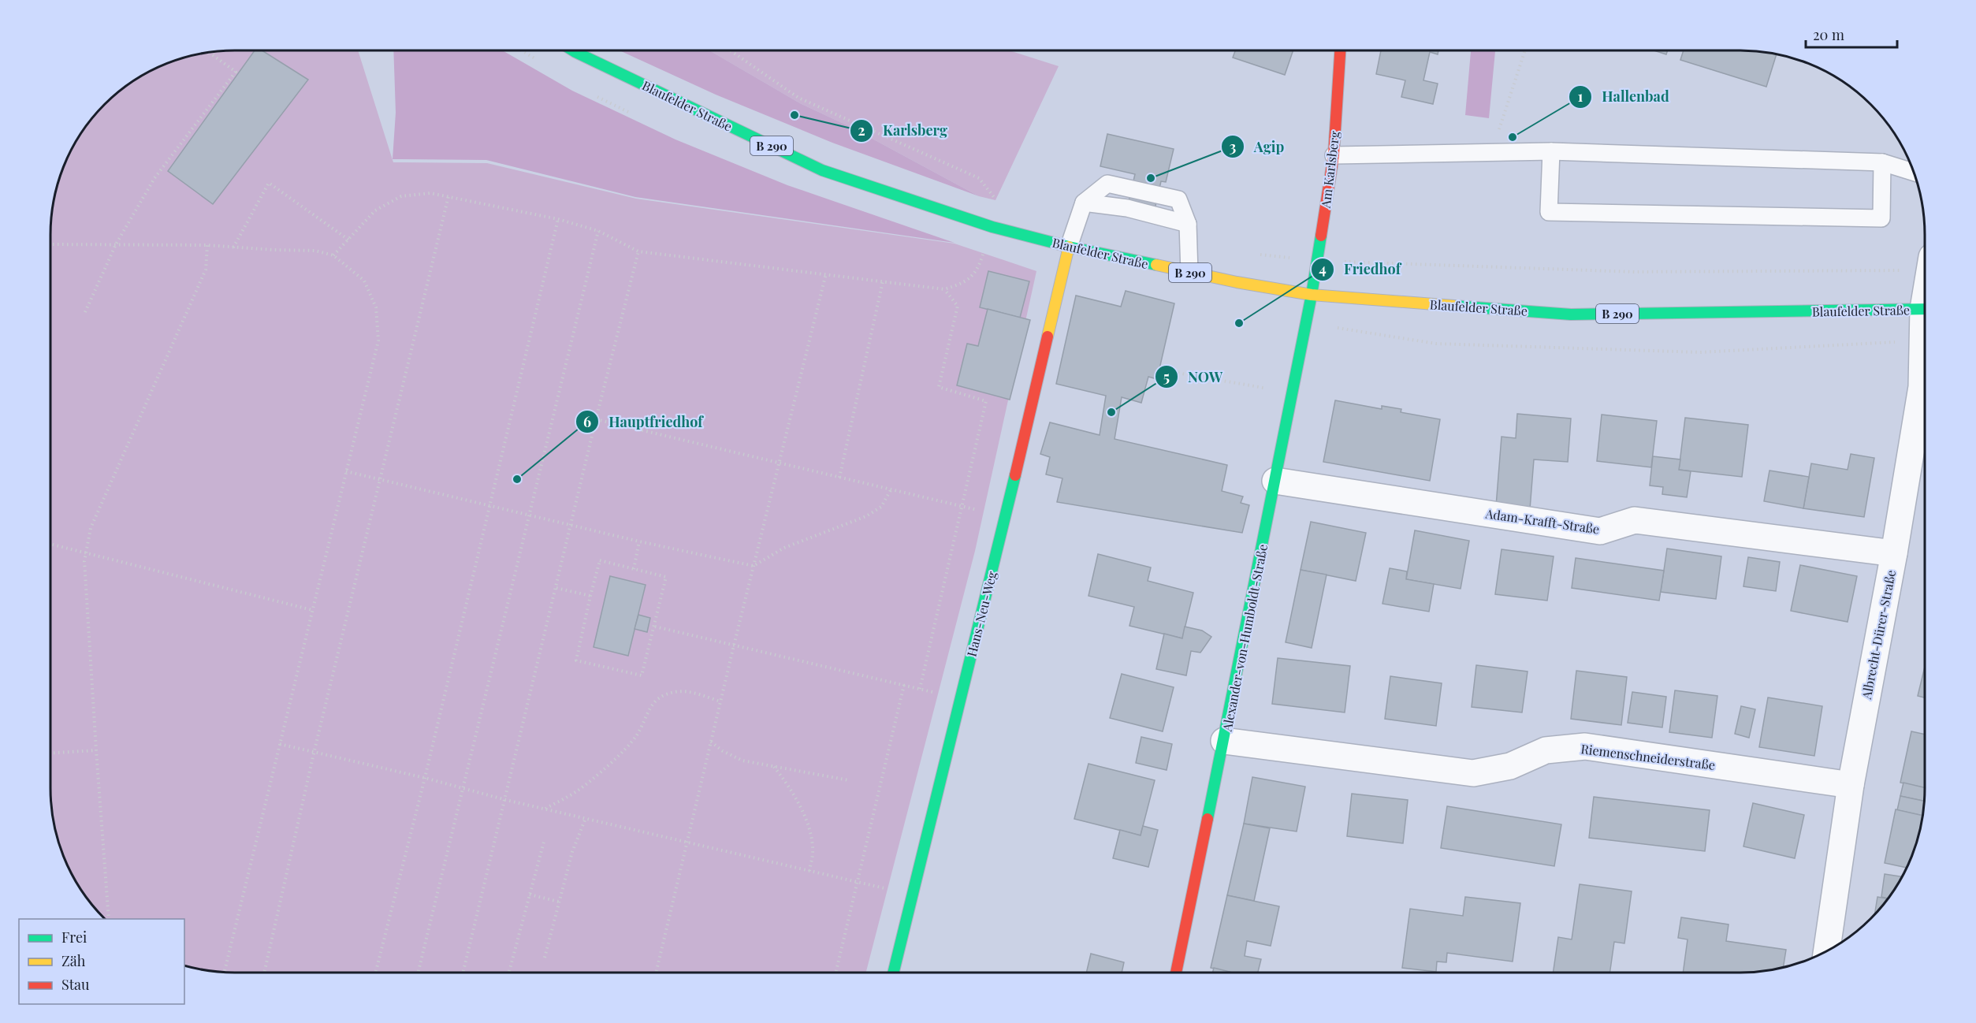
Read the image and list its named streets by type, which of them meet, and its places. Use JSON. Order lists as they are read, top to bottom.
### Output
{
  "streets": {
    "street": [
      "Blaufelder Straße",
      "B 290",
      "Am Karlsberg",
      "Adam-Krafft-Straße",
      "Hans-Neu-Weg",
      "Albrecht-Dürer-Straße",
      "Alexander-von-Humboldt-Straße",
      "Riemenschneiderstraße"
    ]
  },
  "crossings": [
    ["Blaufelder Straße", "Am Karlsberg"],
    ["Blaufelder Straße", "Hans-Neu-Weg"],
    ["Blaufelder Straße", "Alexander-von-Humboldt-Straße"],
    ["Am Karlsberg", "Alexander-von-Humboldt-Straße"],
    ["Adam-Krafft-Straße", "Albrecht-Dürer-Straße"],
    ["Adam-Krafft-Straße", "Alexander-von-Humboldt-Straße"],
    ["Albrecht-Dürer-Straße", "Riemenschneiderstraße"],
    ["Alexander-von-Humboldt-Straße", "Riemenschneiderstraße"]
  ],
  "places": [
    "Karlsberg",
    "Hallenbad",
    "Agip",
    "Friedhof",
    "NOW",
    "Hauptfriedhof"
  ],
  "legend": ["Frei", "Zäh", "Stau"],
  "scale_bar": "20 m"
}
